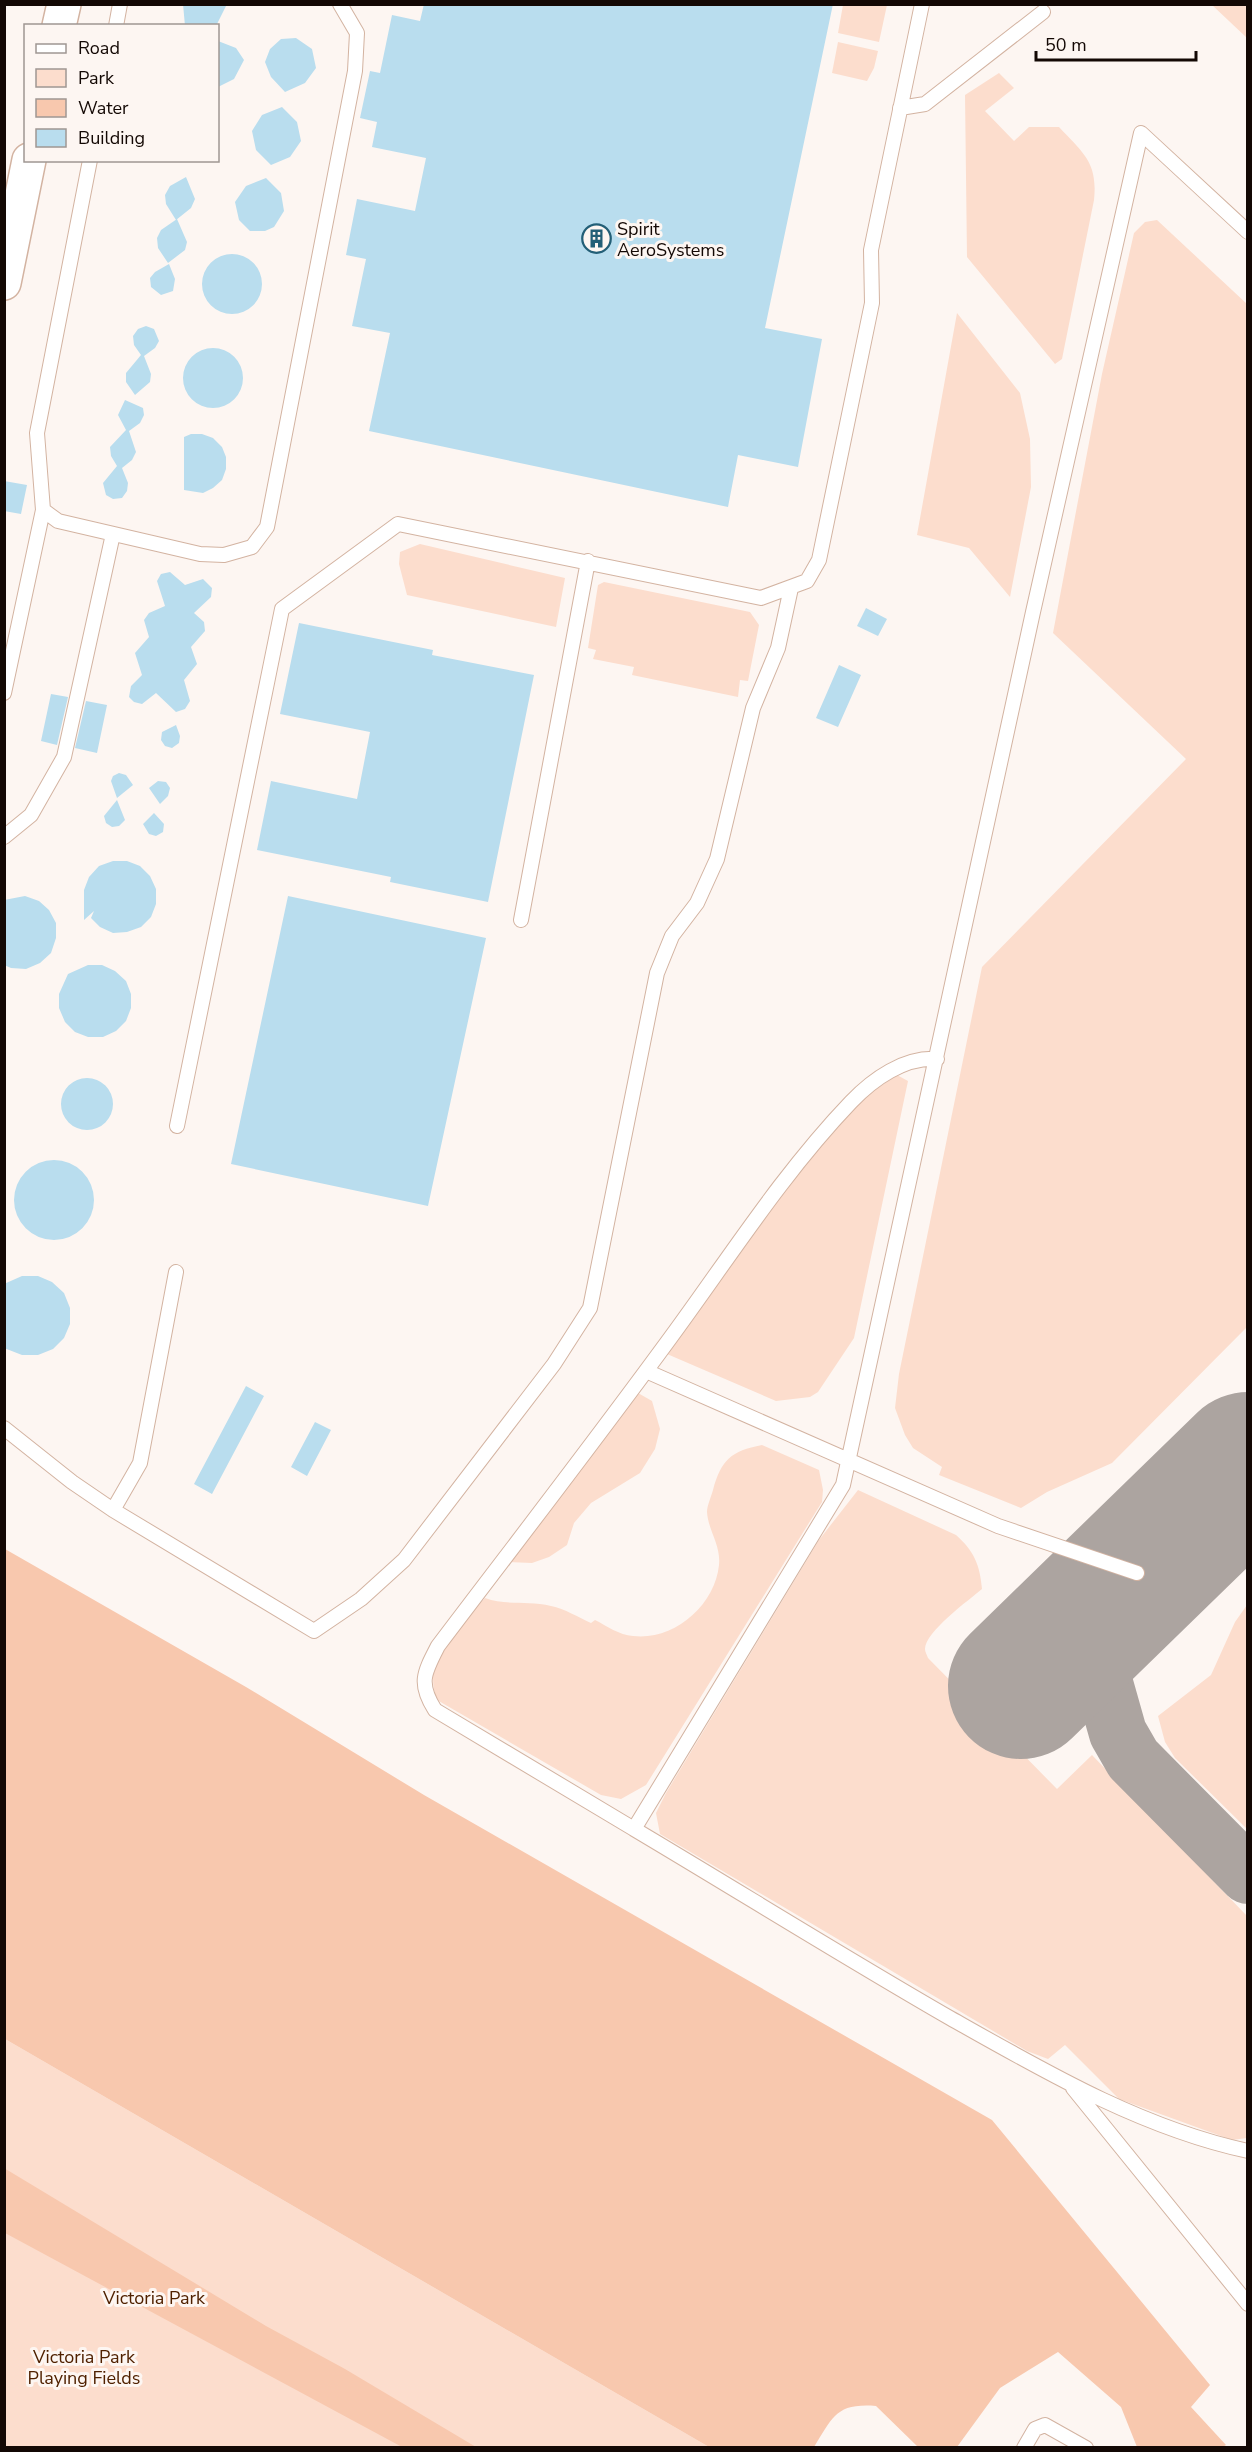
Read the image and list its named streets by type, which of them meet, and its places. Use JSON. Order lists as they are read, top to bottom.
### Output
{
  "parks": ["Victoria Park", "Victoria Park Playing Fields"],
  "places": {
    "building": ["Spirit AeroSystems"]
  },
  "legend": [
    "Road",
    "Park",
    "Water",
    "Building"
  ],
  "scale_bar": "50 m"
}
